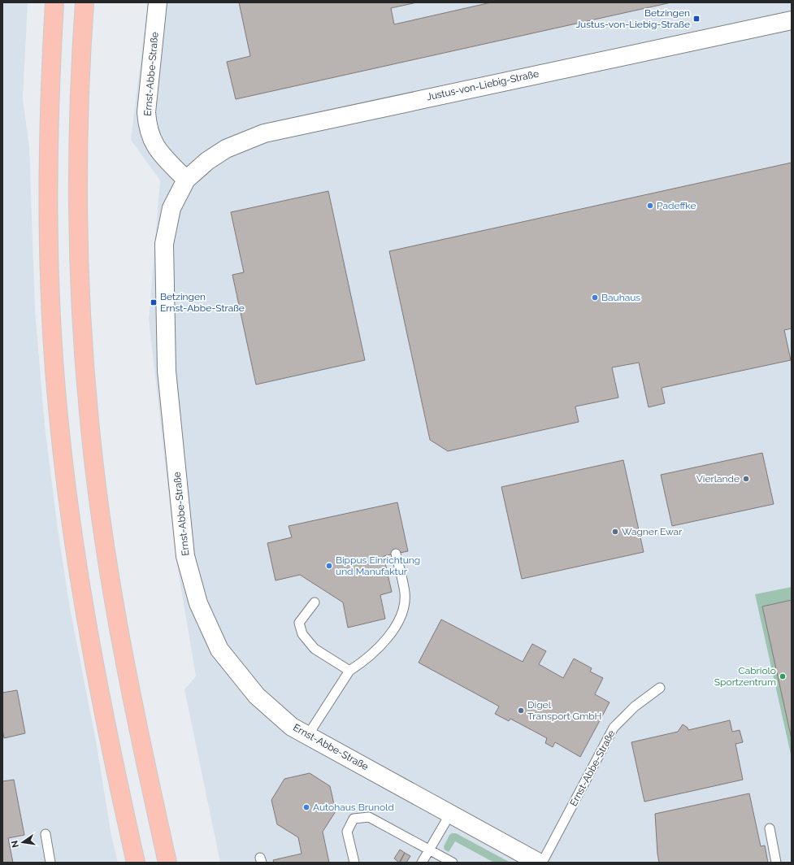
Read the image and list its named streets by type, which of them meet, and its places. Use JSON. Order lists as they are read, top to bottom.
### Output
{
  "streets": {
    "street": ["Ernst-Abbe-Straße", "Justus-von-Liebig-Straße"]
  },
  "crossings": [
    ["Ernst-Abbe-Straße", "Justus-von-Liebig-Straße"]
  ],
  "places": {
    "transit": ["Betzingen Justus-von-Liebig-Straße", "Betzingen Ernst-Abbe-Straße"],
    "other": [
      "Padeffke",
      "Bauhaus",
      "Vierlande",
      "Wagner Ewar",
      "Bippus Einrichtung und Manufaktur",
      "Cabriolo Sportzentrum",
      "Digel Transport GmbH",
      "Autohaus Brunold"
    ]
  },
  "north": "left"
}
